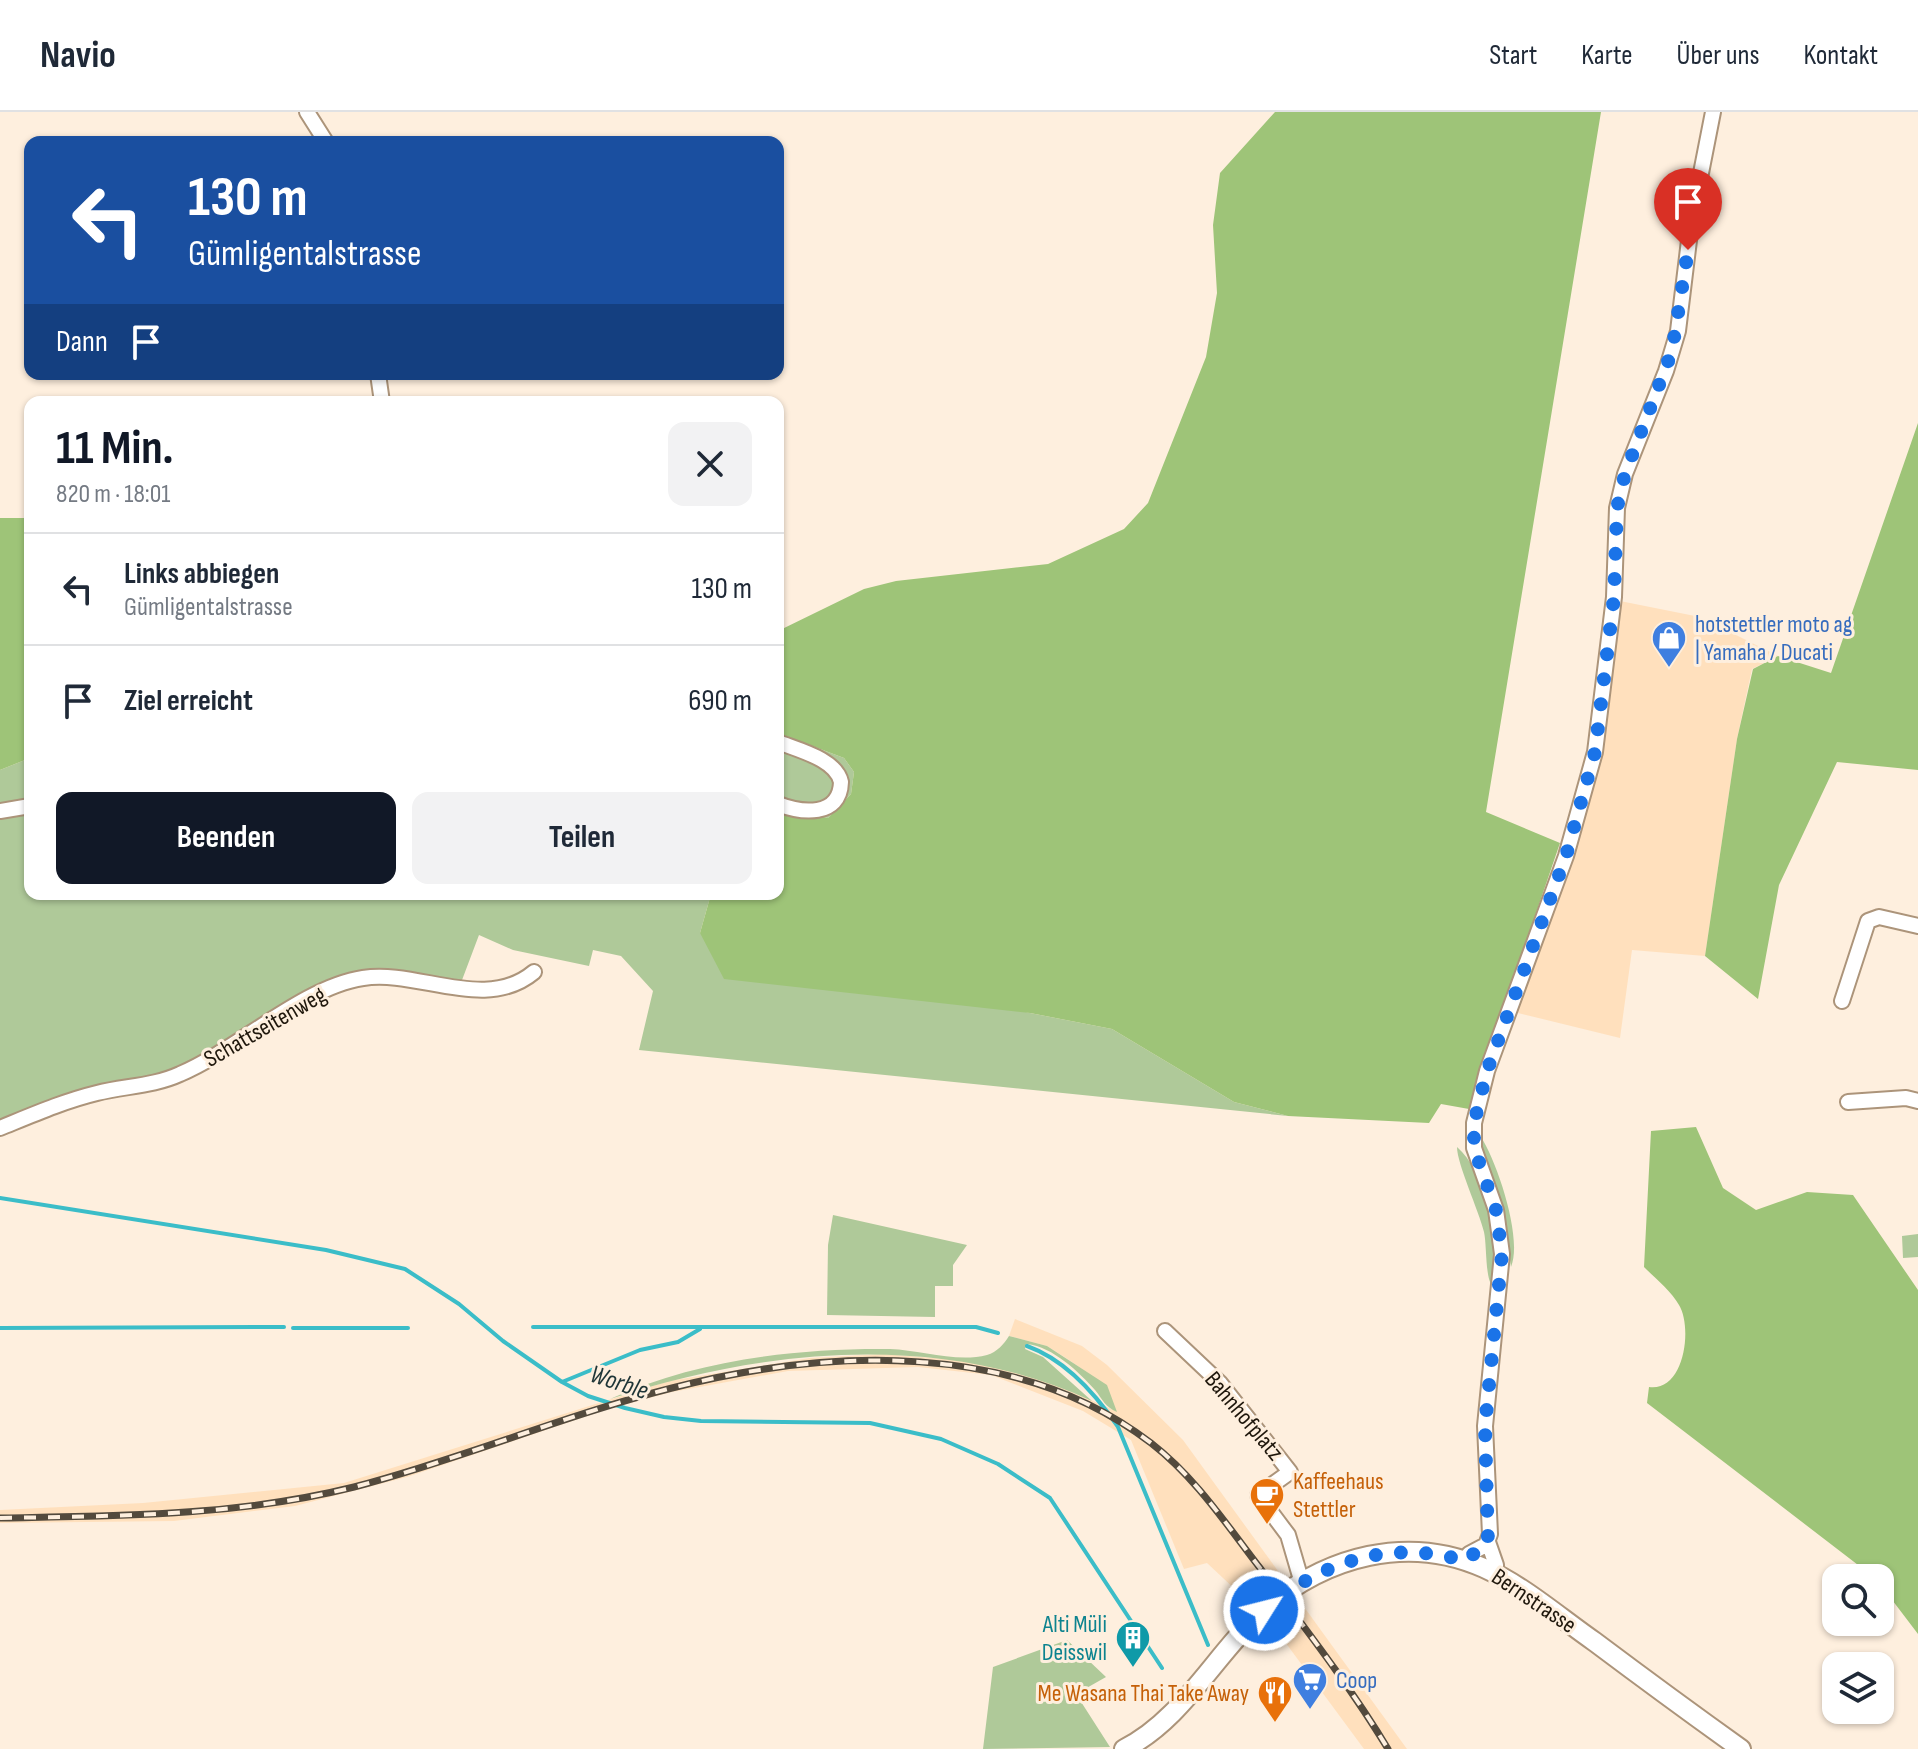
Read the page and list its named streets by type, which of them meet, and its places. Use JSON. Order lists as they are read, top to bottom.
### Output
{
  "streets": {
    "main road": ["Bernstrasse"],
    "street": ["Schattseitenweg", "Bahnhofplatz"]
  },
  "crossings": [
    ["Bahnhofplatz", "Bernstrasse"]
  ],
  "water": ["Worble"],
  "places": {
    "shop": ["hotstettler moto ag | Yamaha / Ducati"],
    "cafe": ["Kaffeehaus Stettler"],
    "building": ["Alti Müli Deisswil"],
    "supermarket": ["Coop"],
    "restaurant": ["Me Wasana Thai Take Away"]
  },
  "page": {
    "header": "Navio",
    "nav": [
      "Start",
      "Karte",
      "Über uns",
      "Kontakt"
    ],
    "turn": ["130 m", "Gümligentalstrasse"],
    "then": "Dann",
    "heading": ["11 Min.", "820 m · 18:01"],
    "list": [
      {
        "name": "Links abbiegen",
        "note": "Gümligentalstrasse",
        "value": "130 m"
      },
      {
        "name": "Ziel erreicht",
        "value": "690 m"
      }
    ],
    "buttons": ["Beenden", "Teilen"]
  }
}
